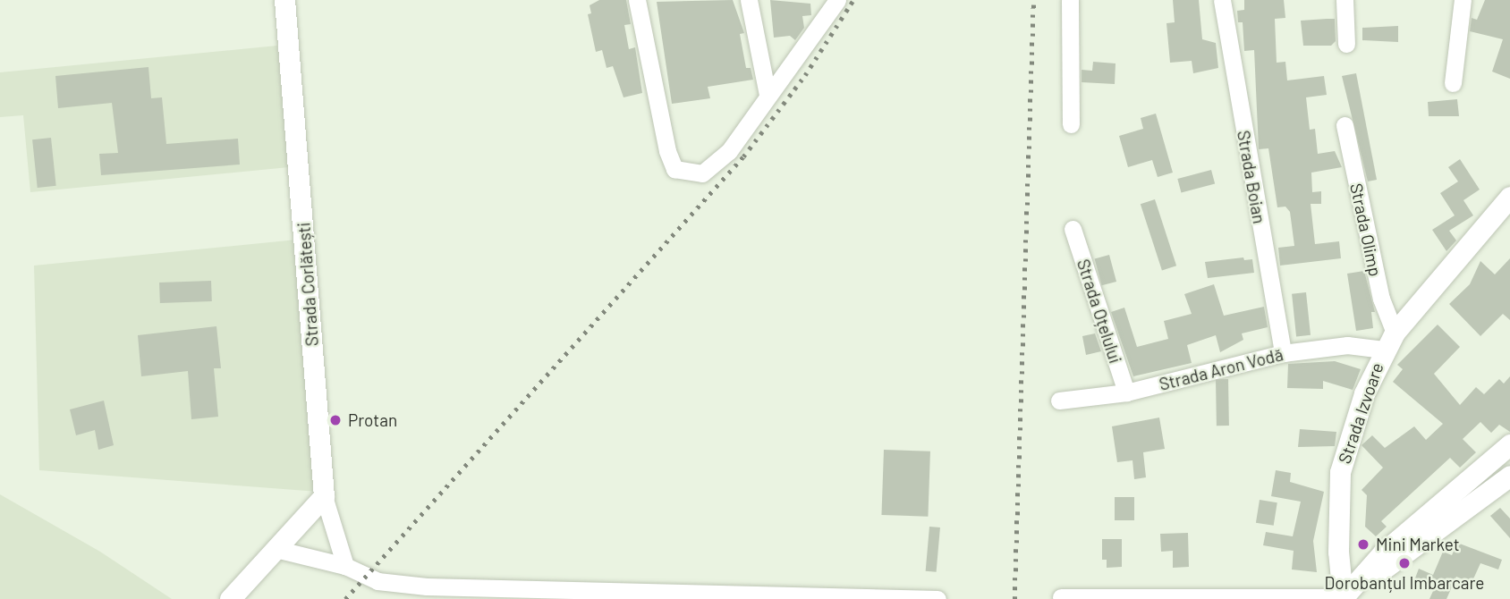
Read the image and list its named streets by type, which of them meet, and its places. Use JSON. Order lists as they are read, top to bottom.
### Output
{
  "streets": {
    "street": [
      "Strada Boian",
      "Strada Olimp",
      "Strada Corlătești",
      "Strada Oțelului",
      "Strada Aron Vodă",
      "Strada Izvoare"
    ]
  },
  "crossings": [
    ["Strada Boian", "Strada Aron Vodă"],
    ["Strada Olimp", "Strada Aron Vodă"],
    ["Strada Olimp", "Strada Izvoare"],
    ["Strada Oțelului", "Strada Aron Vodă"],
    ["Strada Aron Vodă", "Strada Izvoare"]
  ],
  "places": ["Protan", "Mini Market", "Dorobanțul Imbarcare"]
}
